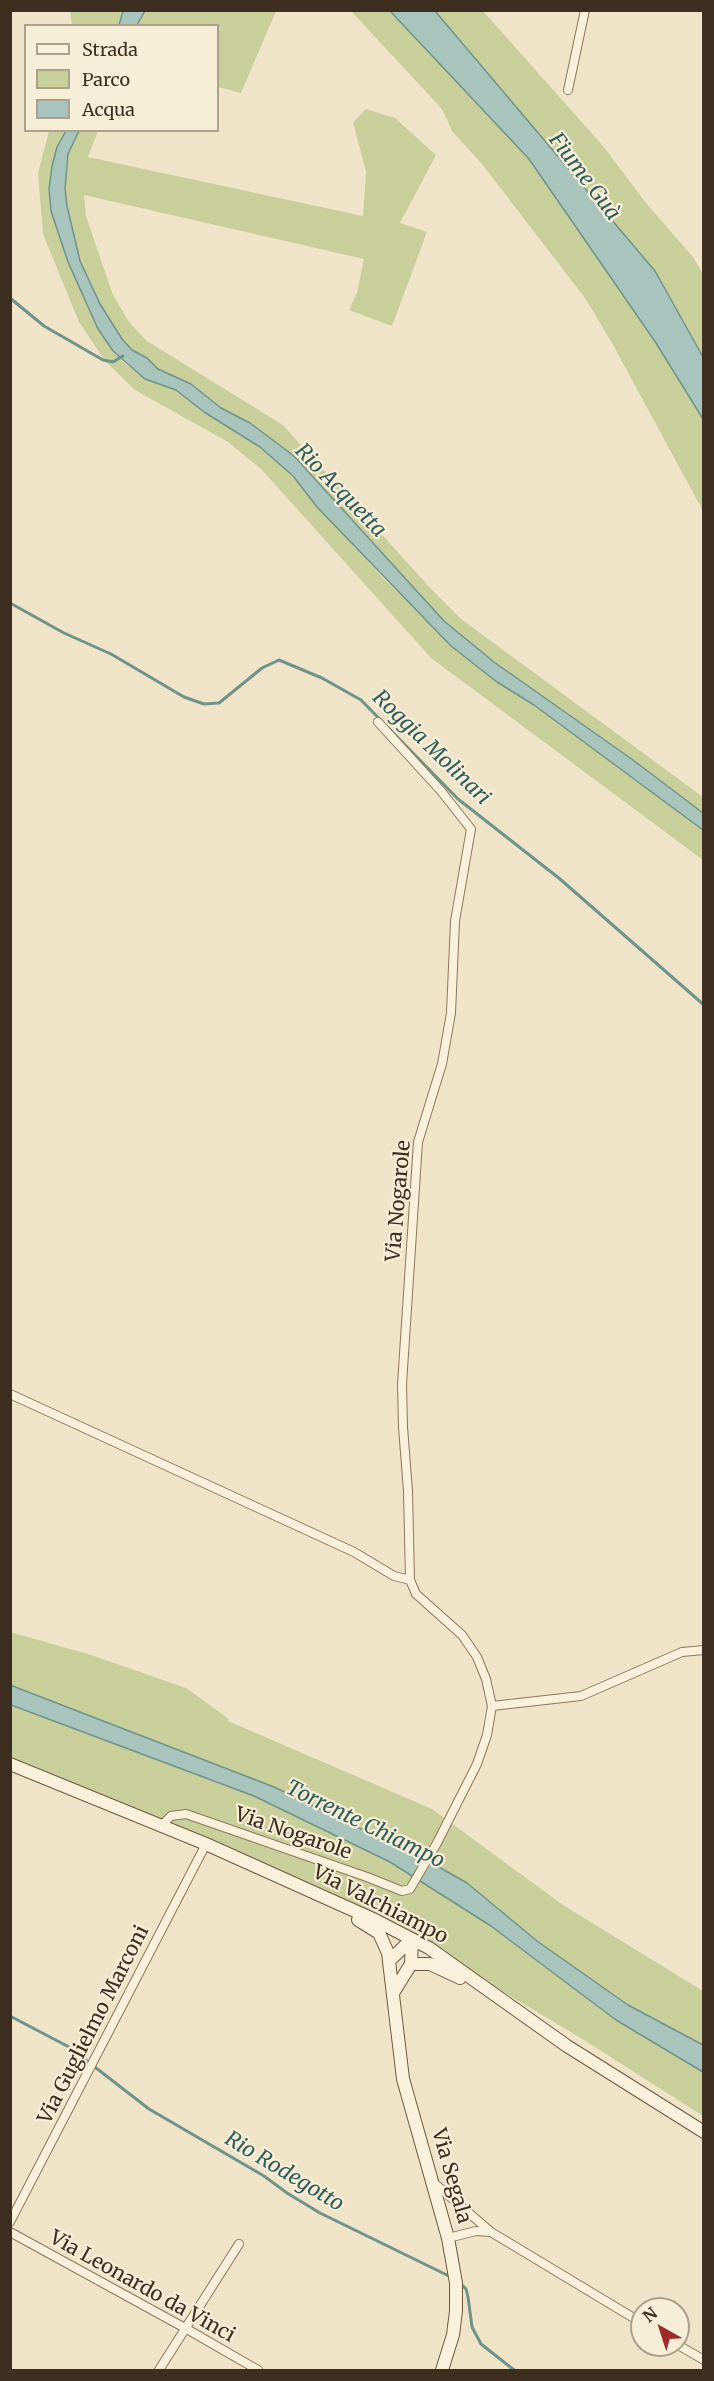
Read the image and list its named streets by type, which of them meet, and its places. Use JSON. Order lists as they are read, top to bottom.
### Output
{
  "streets": {
    "main road": ["Via Valchiampo", "Via Segala"],
    "street": ["Via Nogarole", "Via Guglielmo Marconi", "Via Leonardo da Vinci"]
  },
  "crossings": [
    ["Via Nogarole", "Via Valchiampo"],
    ["Via Valchiampo", "Via Guglielmo Marconi"],
    ["Via Valchiampo", "Via Segala"]
  ],
  "water": [
    "Fiume Guà",
    "Rio Acquetta",
    "Roggia Molinari",
    "Torrente Chiampo",
    "Rio Rodegotto"
  ],
  "legend": ["Strada", "Parco", "Acqua"],
  "north": "top left"
}
